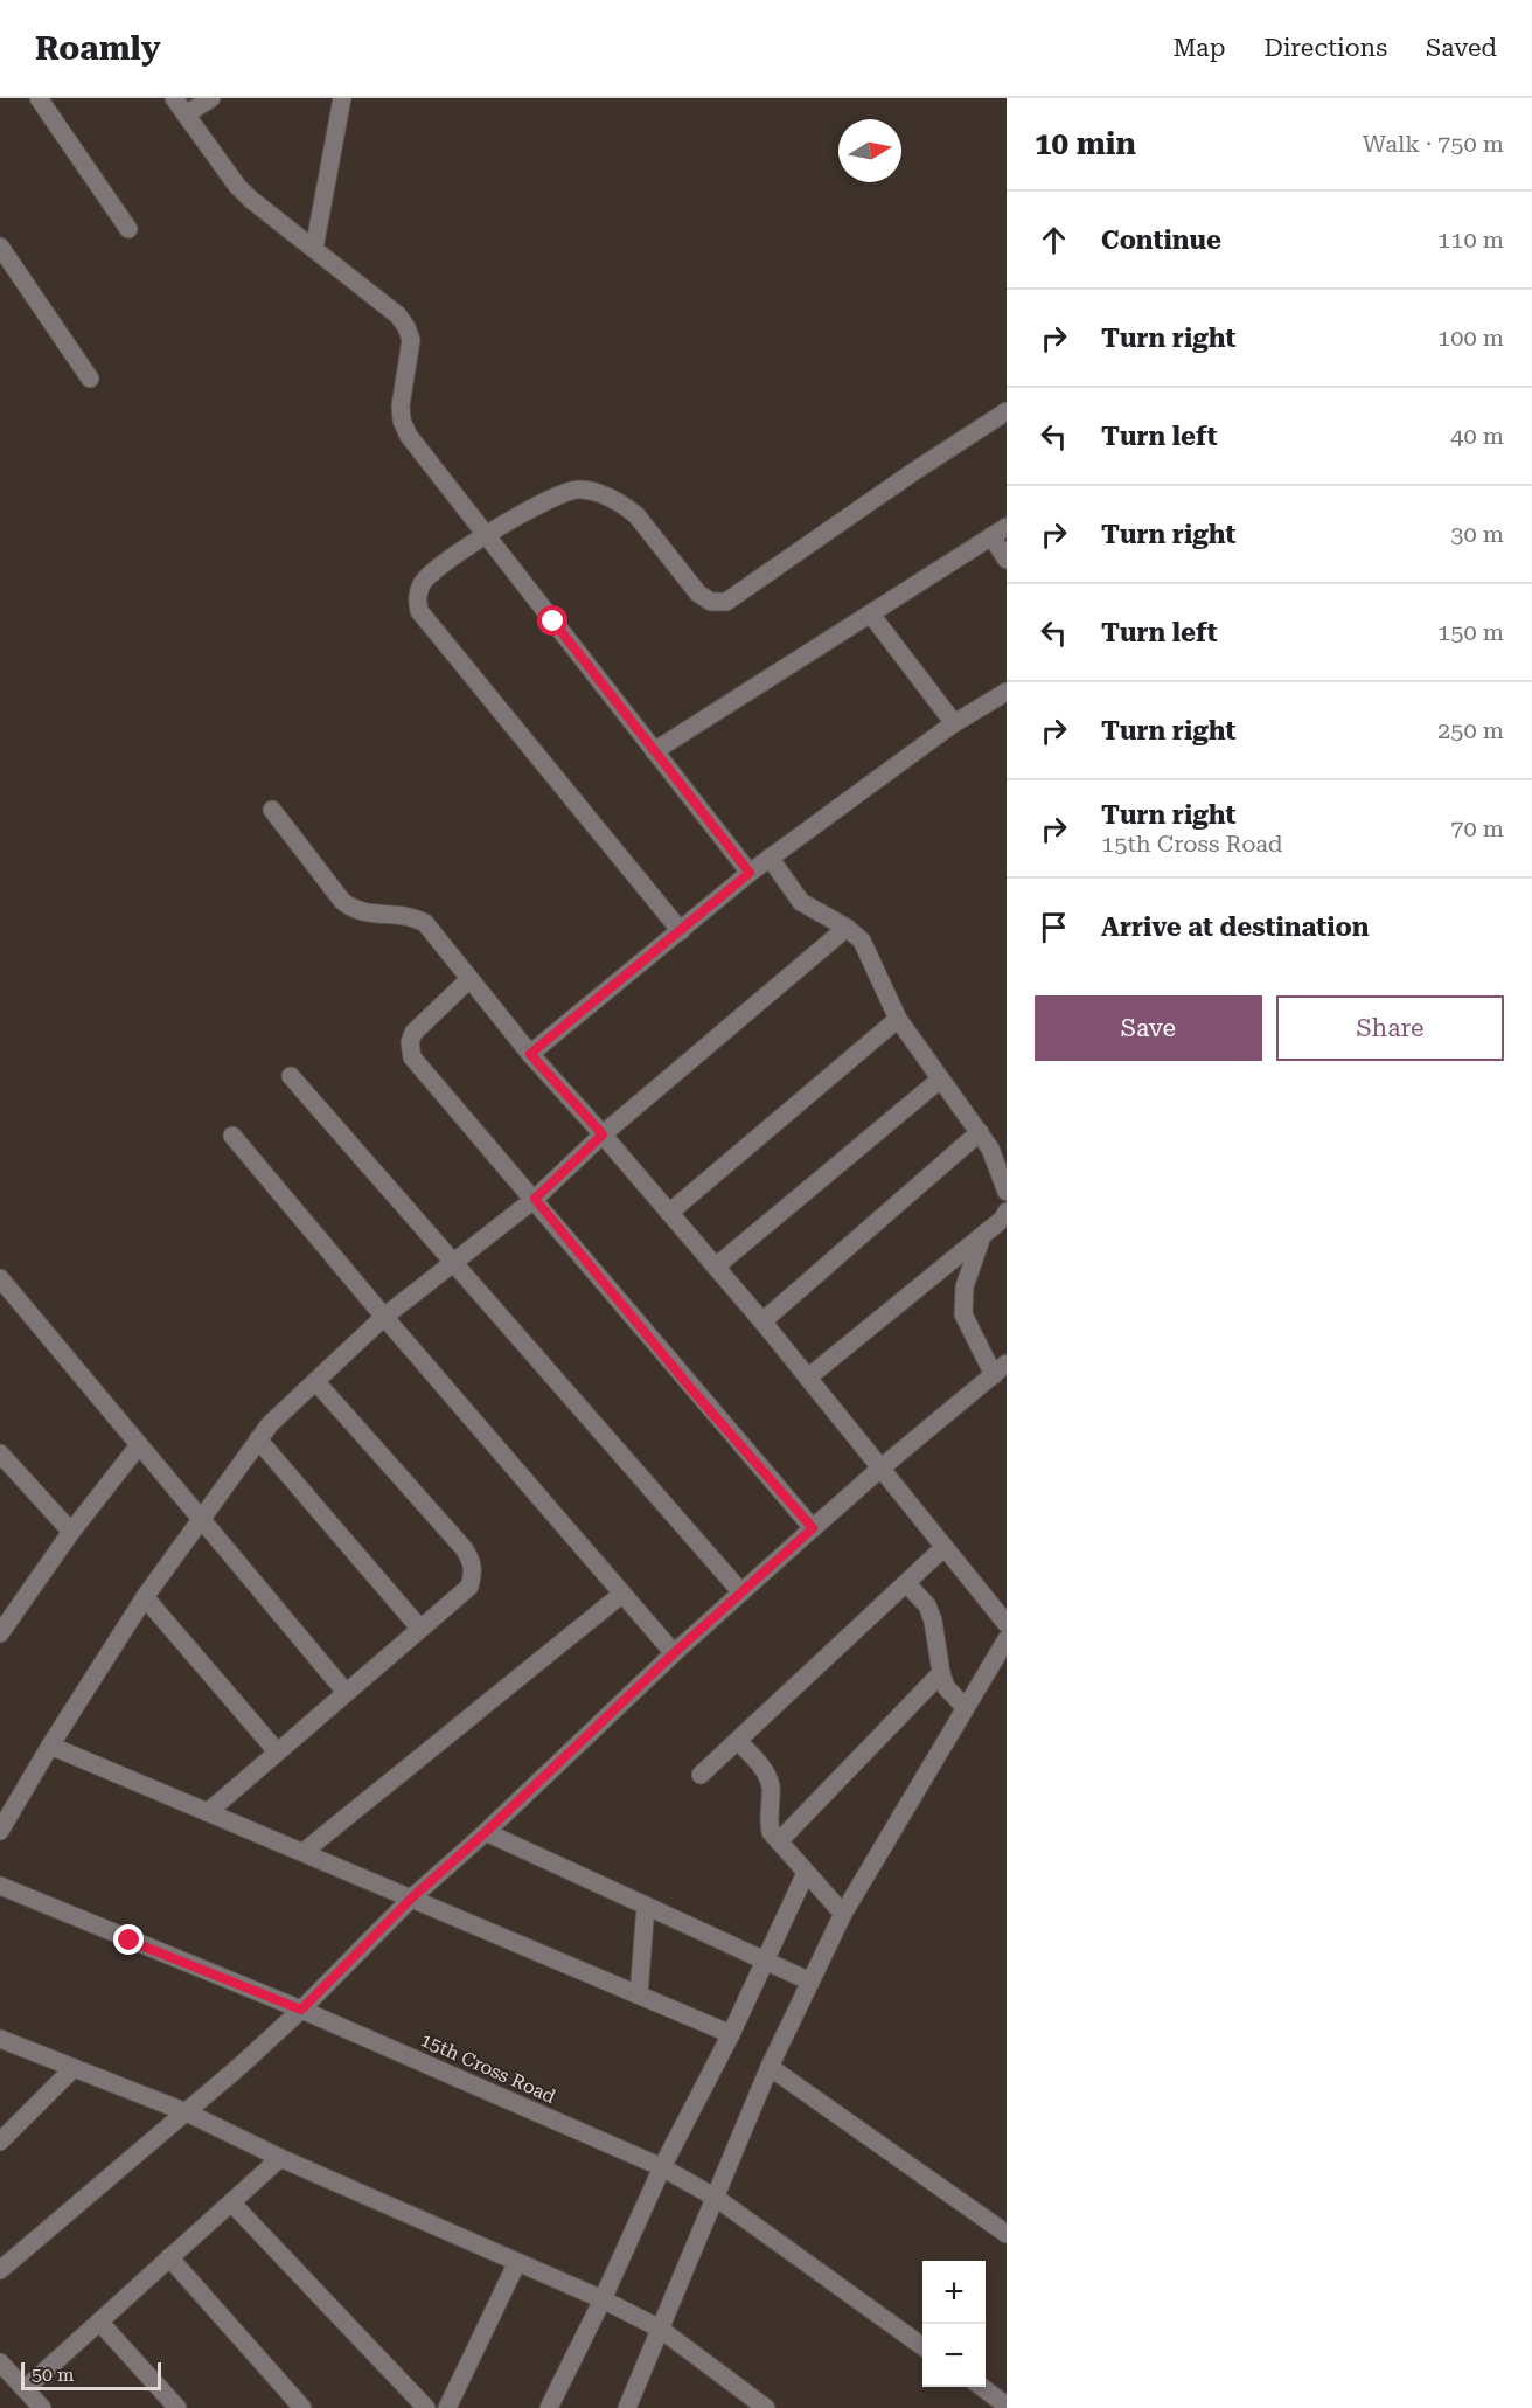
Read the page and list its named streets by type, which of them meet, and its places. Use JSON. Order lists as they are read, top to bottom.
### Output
{
  "streets": {
    "street": ["15th Cross Road"]
  },
  "scale_bar": "50 m",
  "north": "right",
  "page": {
    "header": "Roamly",
    "nav": ["Map", "Directions", "Saved"],
    "heading": ["10 min", "Walk · 750 m"],
    "list": [
      ["Continue", "110 m"],
      ["Turn right", "100 m"],
      ["Turn left", "40 m"],
      ["Turn right", "30 m"],
      ["Turn left", "150 m"],
      ["Turn right", "250 m"],
      ["Turn right", "15th Cross Road", "70 m"],
      "Arrive at destination"
    ],
    "buttons": ["Save", "Share"],
    "map_buttons": ["+", "−"],
    "scale": "50 m"
  }
}
